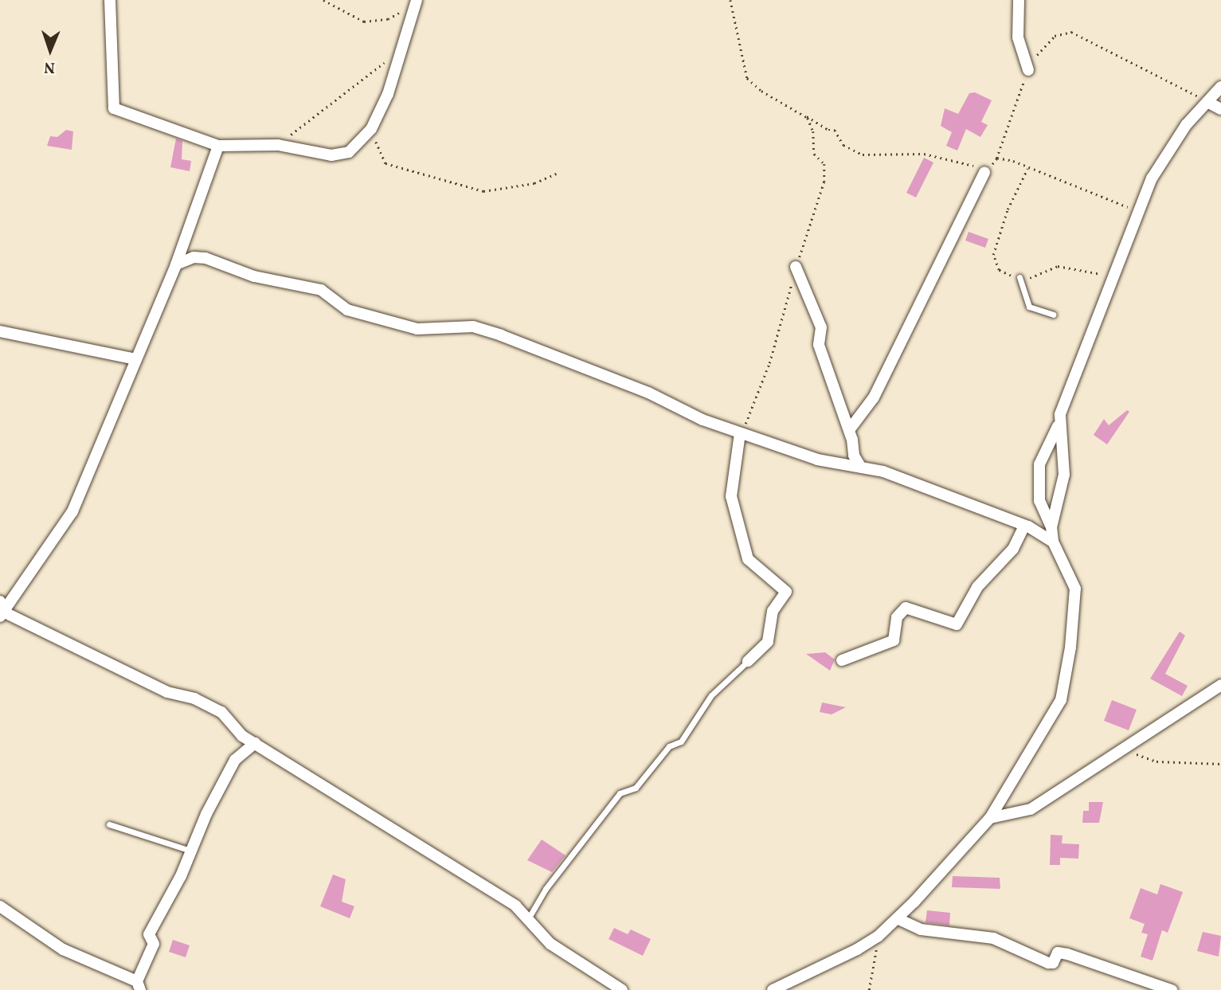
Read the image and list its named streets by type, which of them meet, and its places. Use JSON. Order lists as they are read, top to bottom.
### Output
{
  "north": "bottom"
}
